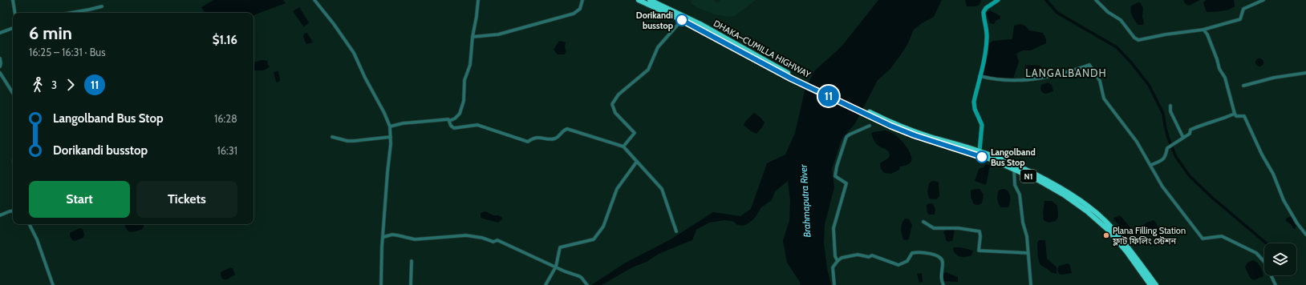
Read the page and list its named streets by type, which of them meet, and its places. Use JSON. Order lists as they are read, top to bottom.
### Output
{
  "streets": {
    "highway": ["DHAKA–CUMILLA HIGHWAY", "N1"]
  },
  "districts": ["LANGALBANDH"],
  "water": ["Brahmaputra River"],
  "places": ["Dorikandi busstop", "Langolband Bus Stop", "Plana Filling Station ফ্লাট ফিলিং স্টেশন"],
  "lines": ["bus line 11"],
  "page": {
    "on_map": "11",
    "heading": ["6 min", "16:25 – 16:31 · Bus", "$1.16"],
    "legs": ["3", "11"],
    "list": [
      {
        "name": "Langolband Bus Stop",
        "value": "16:28"
      },
      {
        "name": "Dorikandi busstop",
        "value": "16:31"
      }
    ],
    "buttons": ["Start", "Tickets"]
  }
}
